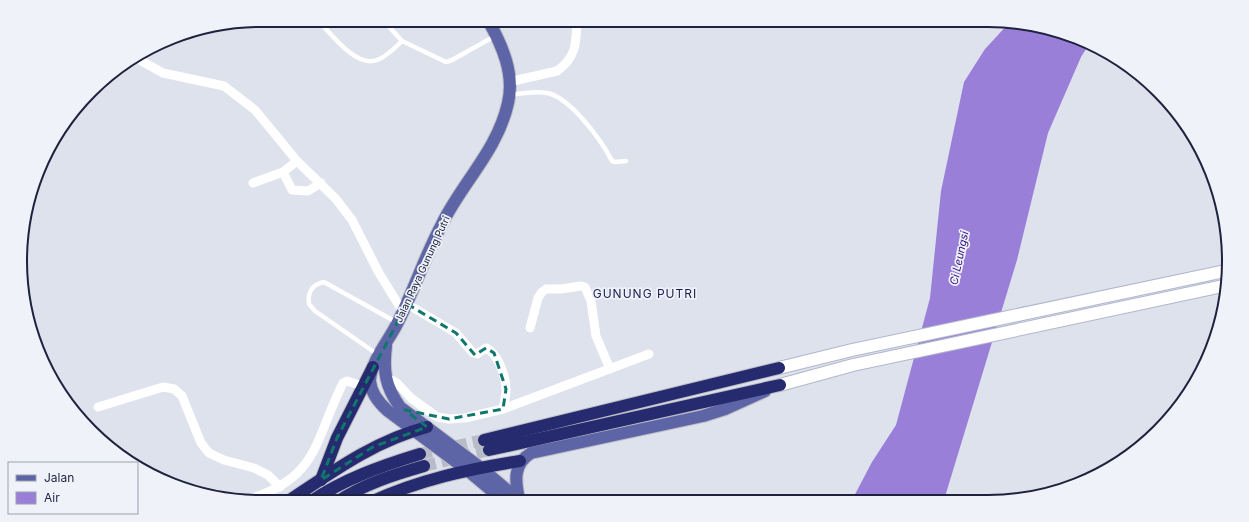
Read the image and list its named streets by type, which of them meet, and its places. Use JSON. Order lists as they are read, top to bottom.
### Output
{
  "streets": {
    "main road": ["Jalan Raya Gunung Putri"]
  },
  "districts": ["GUNUNG PUTRI"],
  "water": ["Ci Leungsi"],
  "legend": ["Jalan", "Air"]
}
